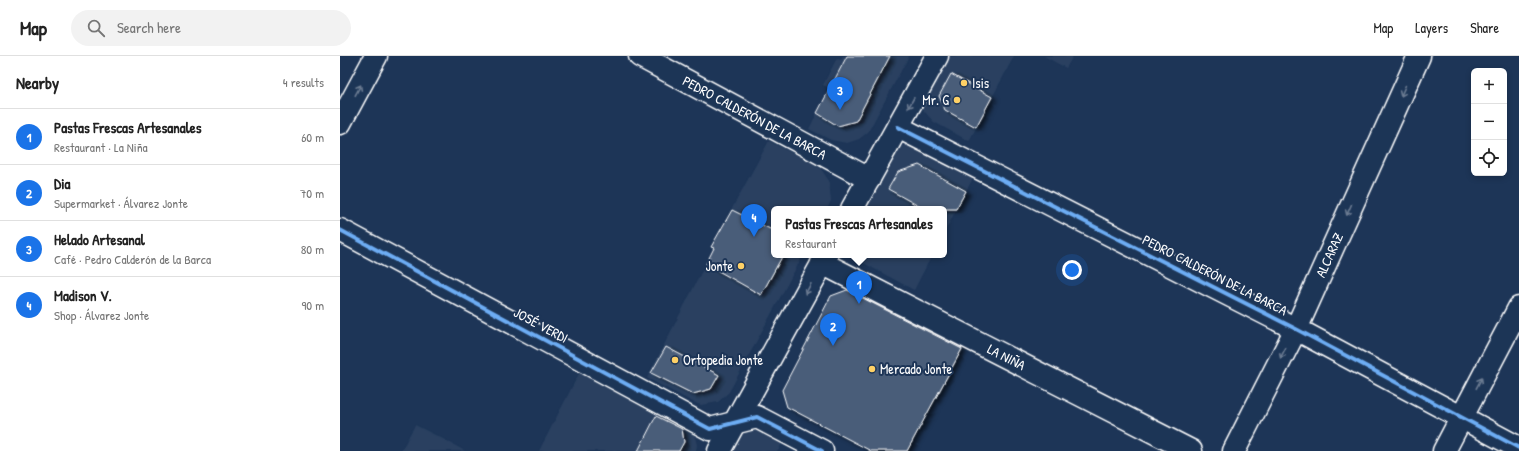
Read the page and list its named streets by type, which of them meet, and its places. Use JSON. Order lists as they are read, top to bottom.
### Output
{
  "streets": {
    "street": [
      "PEDRO CALDERÓN DE LA BARCA",
      "ALCARAZ",
      "JOSÉ VERDI",
      "LA NIÑA"
    ]
  },
  "crossings": [
    ["PEDRO CALDERÓN DE LA BARCA", "ALCARAZ"]
  ],
  "places": [
    "Isis",
    "Mr. G",
    "Jonte",
    "Ortopedia Jonte",
    "Mercado Jonte"
  ],
  "page": {
    "header": "Map",
    "search": "Search here",
    "nav": ["Map", "Layers", "Share"],
    "heading": ["Nearby", "4 results"],
    "map_buttons": ["+", "−"],
    "pins": [
      "3",
      "4",
      "1",
      "2"
    ],
    "list": [
      {
        "mark": "1",
        "name": "Pastas Frescas Artesanales",
        "note": "Restaurant · La Niña",
        "value": "60 m"
      },
      {
        "mark": "2",
        "name": "Dia",
        "note": "Supermarket · Álvarez Jonte",
        "value": "70 m"
      },
      {
        "mark": "3",
        "name": "Helado Artesanal",
        "note": "Café · Pedro Calderón de la Barca",
        "value": "80 m"
      },
      {
        "mark": "4",
        "name": "Madison V.",
        "note": "Shop · Álvarez Jonte",
        "value": "90 m"
      }
    ],
    "popup": ["Pastas Frescas Artesanales", "Restaurant"]
  }
}
